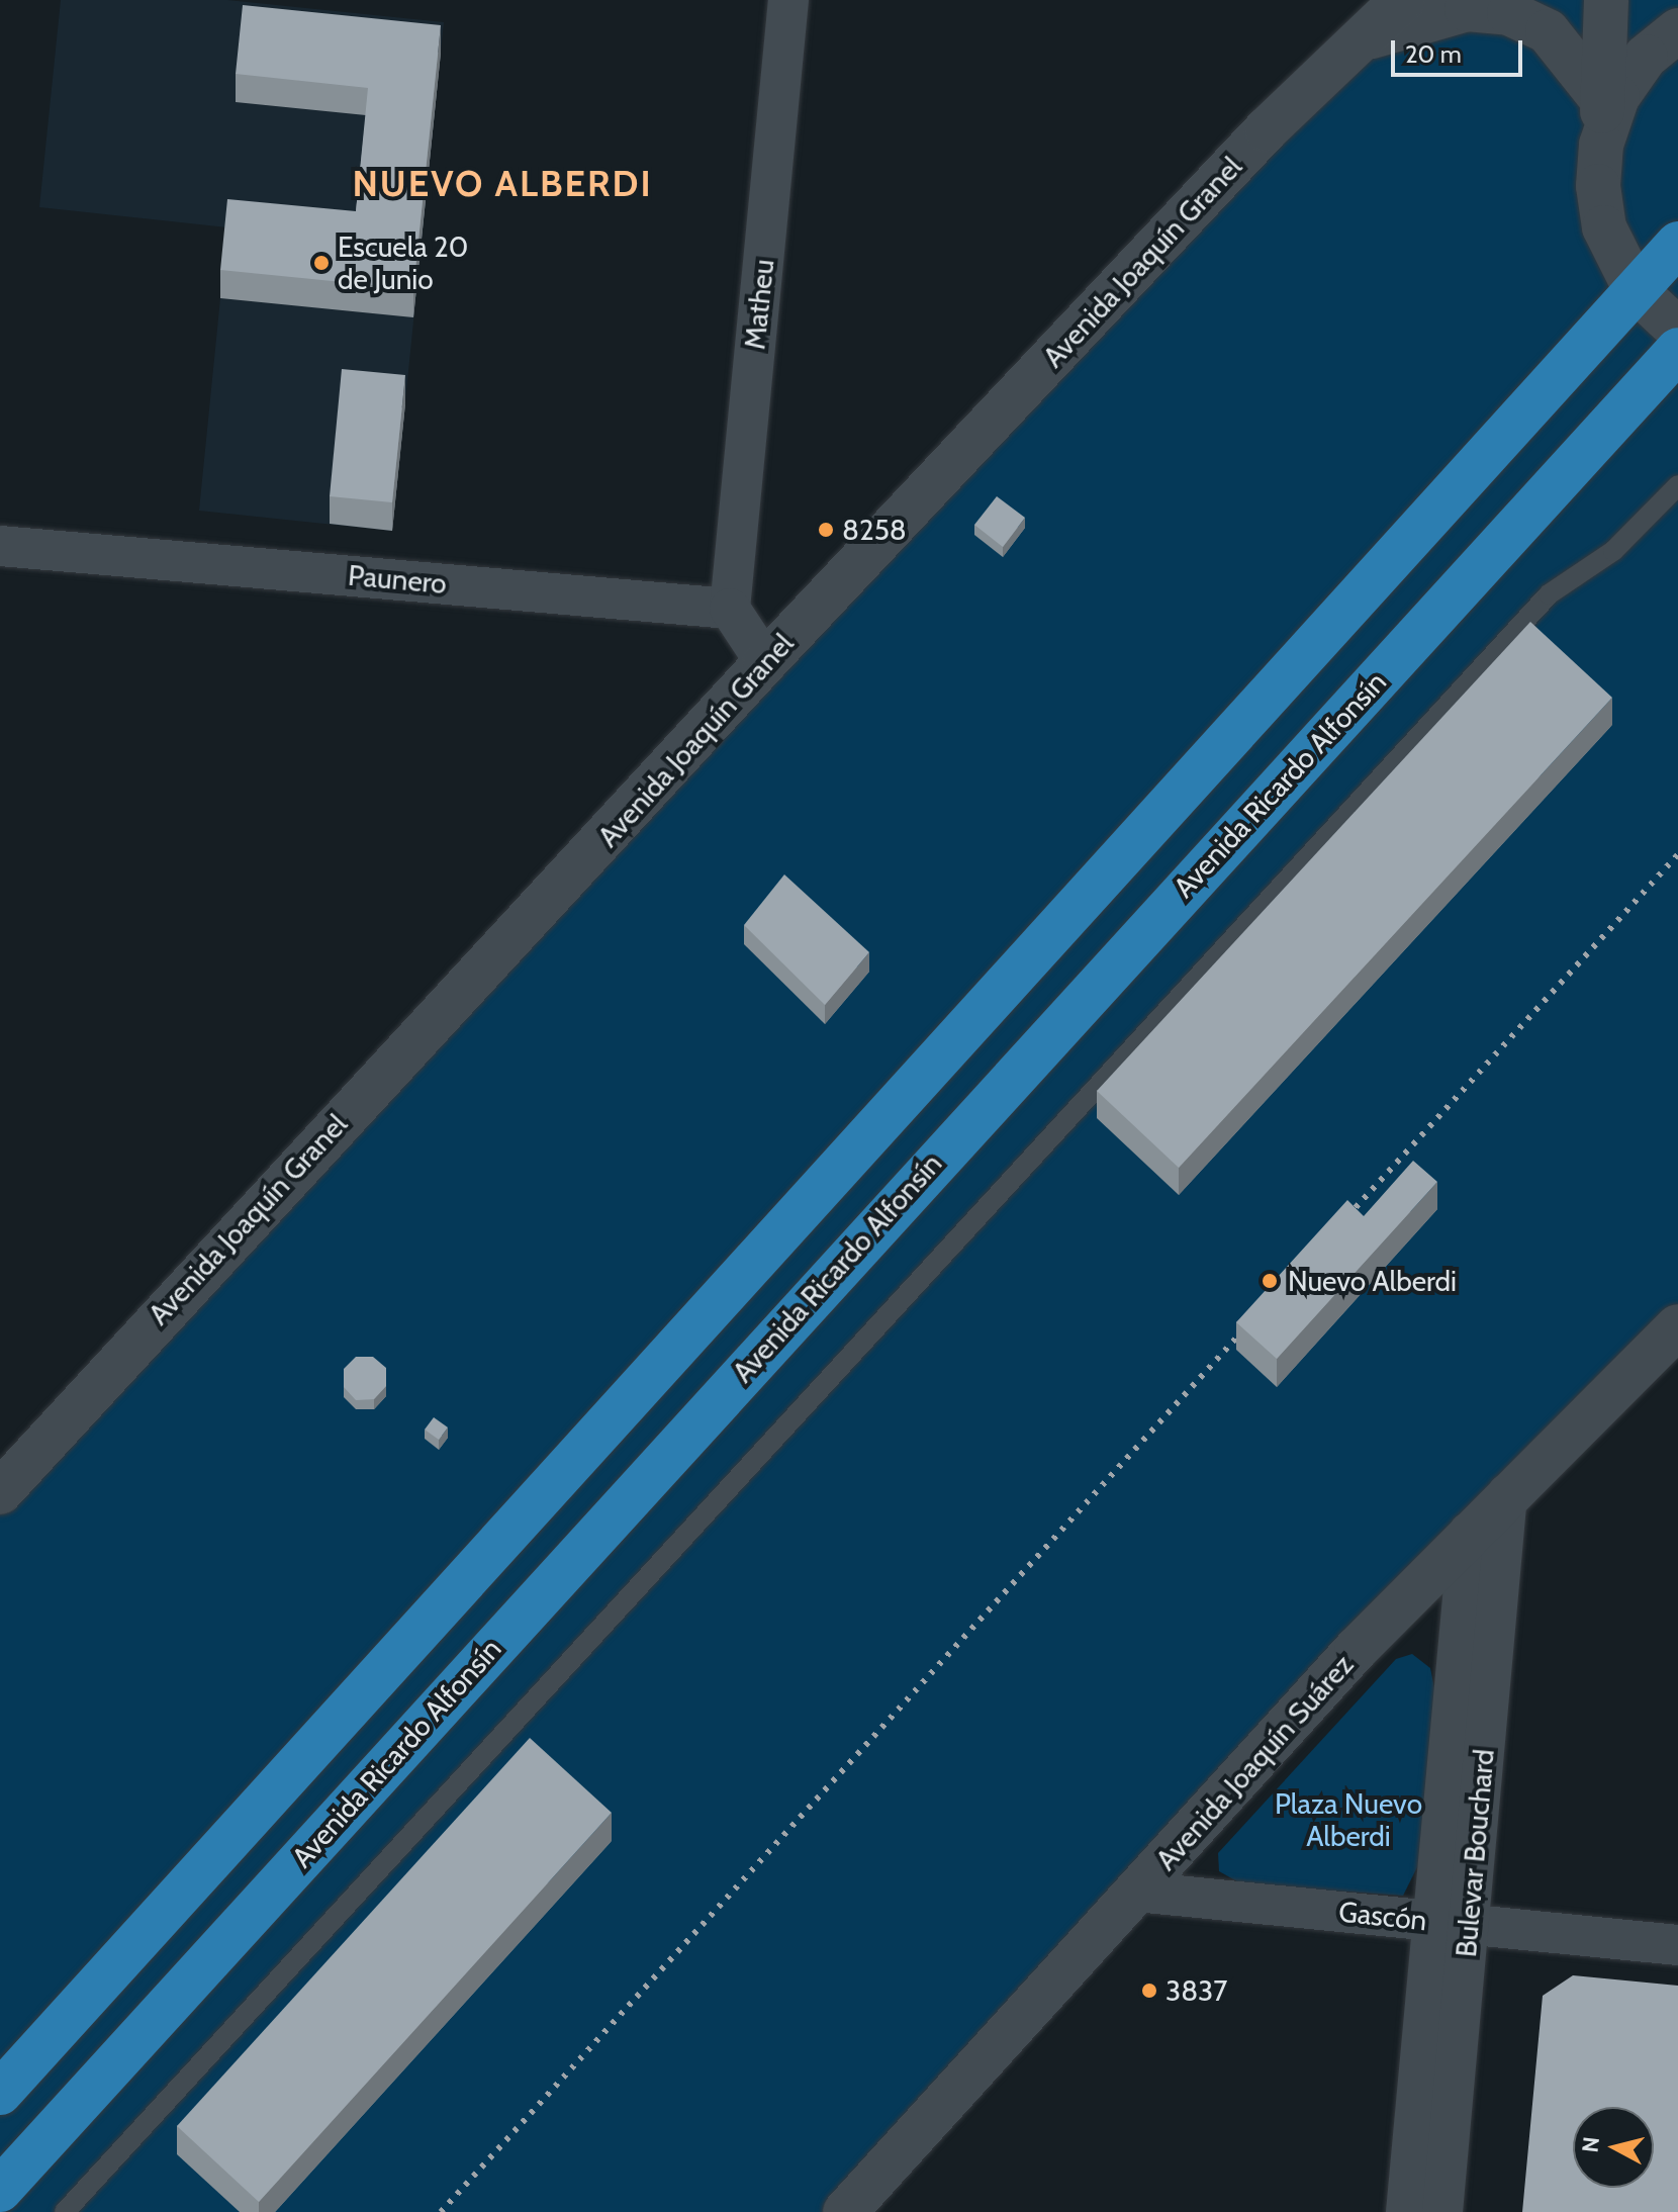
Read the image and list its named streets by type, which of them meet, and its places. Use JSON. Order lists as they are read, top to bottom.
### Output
{
  "streets": {
    "highway": ["Avenida Ricardo Alfonsín"],
    "street": [
      "Avenida Joaquín Granel",
      "Matheu",
      "Paunero",
      "Avenida Joaquín Suárez",
      "Bulevar Bouchard",
      "Gascón"
    ]
  },
  "crossings": [
    ["Matheu", "Paunero"],
    ["Avenida Joaquín Suárez", "Bulevar Bouchard"],
    ["Avenida Joaquín Suárez", "Gascón"],
    ["Bulevar Bouchard", "Gascón"]
  ],
  "districts": ["NUEVO ALBERDI"],
  "parks": ["Plaza Nuevo Alberdi"],
  "places": [
    "Escuela 20 de Junio",
    "8258",
    "Nuevo Alberdi",
    "3837"
  ],
  "scale_bar": "20 m",
  "north": "left"
}
